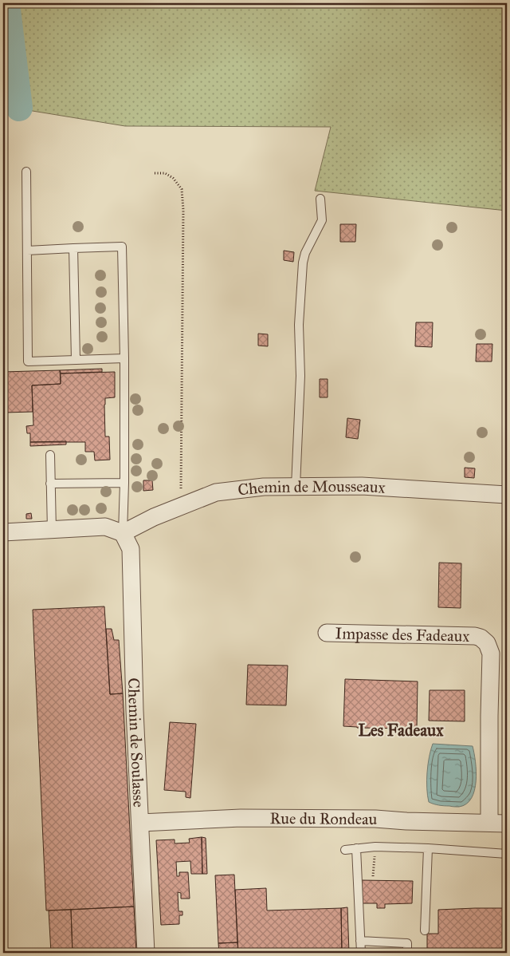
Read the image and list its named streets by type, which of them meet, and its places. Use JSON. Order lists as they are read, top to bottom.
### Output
{
  "streets": {
    "street": [
      "Chemin de Mousseaux",
      "Impasse des Fadeaux",
      "Chemin de Soulasse",
      "Rue du Rondeau"
    ]
  },
  "crossings": [
    ["Chemin de Mousseaux", "Chemin de Soulasse"],
    ["Impasse des Fadeaux", "Rue du Rondeau"],
    ["Chemin de Soulasse", "Rue du Rondeau"]
  ],
  "districts": ["Les Fadeaux"]
}
